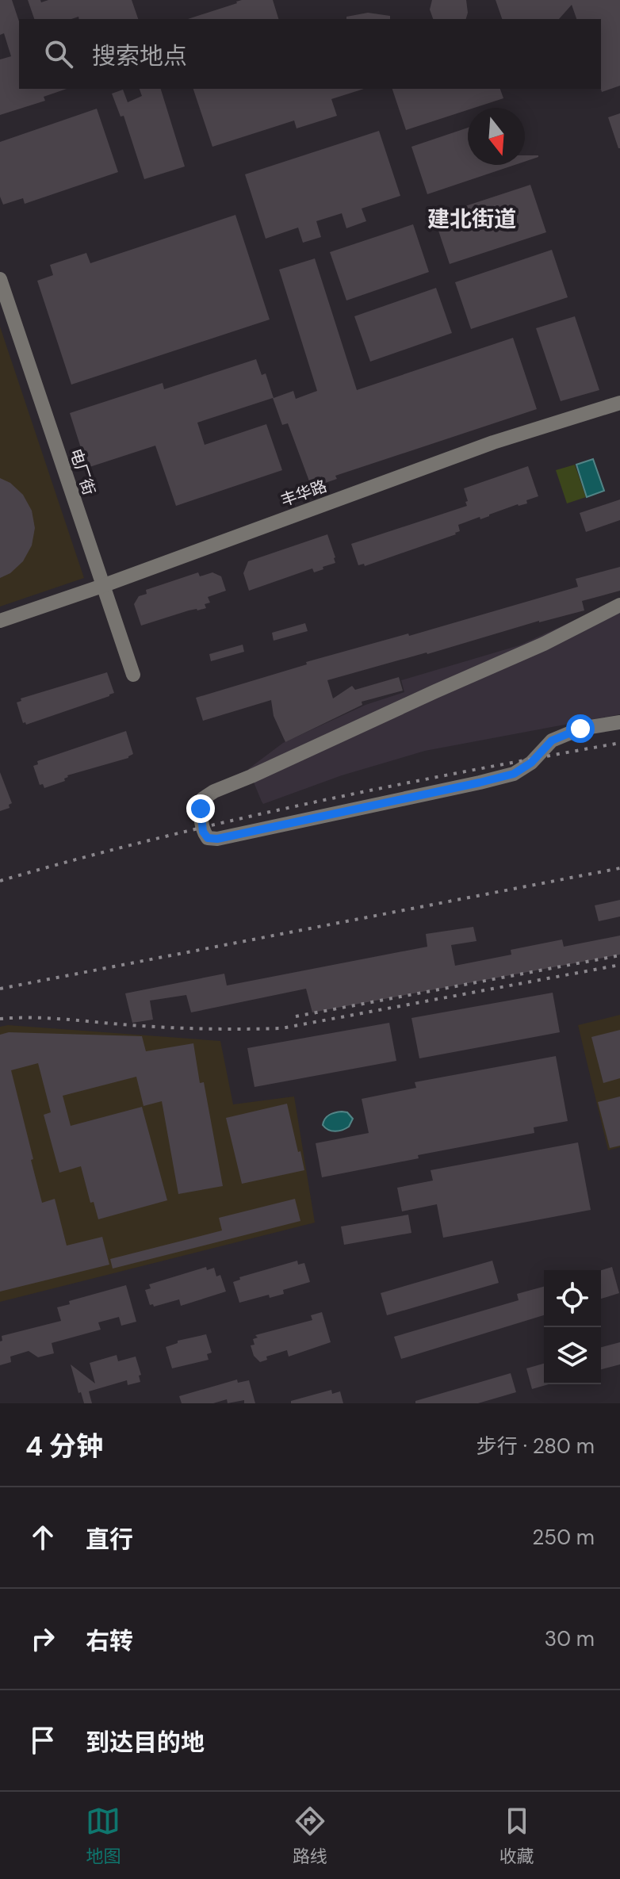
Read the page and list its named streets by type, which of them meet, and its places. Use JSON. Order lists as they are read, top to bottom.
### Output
{
  "streets": {
    "street": ["电厂街", "丰华路"]
  },
  "crossings": [
    ["电厂街", "丰华路"]
  ],
  "districts": ["建北街道"],
  "north": "bottom",
  "page": {
    "search": "搜索地点",
    "heading": ["4 分钟", "步行 · 280 m"],
    "list": [
      ["直行", "250 m"],
      ["右转", "30 m"],
      "到达目的地"
    ],
    "nav": ["地图", "路线", "收藏"]
  }
}
